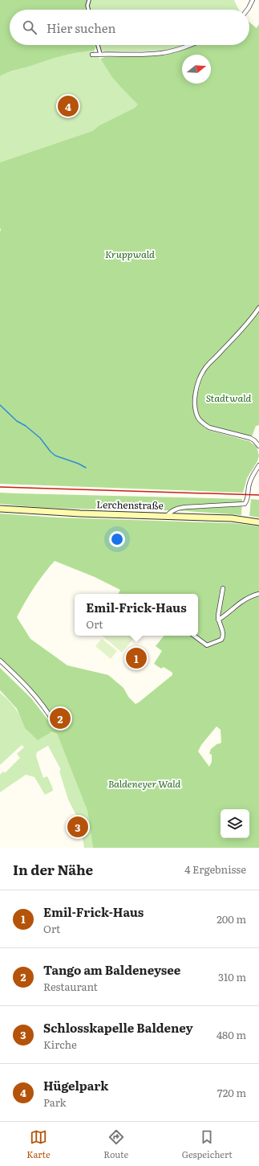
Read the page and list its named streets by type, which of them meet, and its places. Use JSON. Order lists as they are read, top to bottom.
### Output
{
  "streets": {
    "main road": ["Lerchenstraße"]
  },
  "parks": ["Kruppwald", "Stadtwald", "Baldeneyer Wald"],
  "north": "right",
  "page": {
    "search": "Hier suchen",
    "pins": [
      "4",
      "1",
      "2",
      "3"
    ],
    "popup": ["Emil-Frick-Haus", "Ort"],
    "heading": ["In der Nähe", "4 Ergebnisse"],
    "list": [
      {
        "mark": "1",
        "name": "Emil-Frick-Haus",
        "note": "Ort",
        "value": "200 m"
      },
      {
        "mark": "2",
        "name": "Tango am Baldeneysee",
        "note": "Restaurant",
        "value": "310 m"
      },
      {
        "mark": "3",
        "name": "Schlosskapelle Baldeney",
        "note": "Kirche",
        "value": "480 m"
      },
      {
        "mark": "4",
        "name": "Hügelpark",
        "note": "Park",
        "value": "720 m"
      }
    ],
    "nav": ["Karte", "Route", "Gespeichert"]
  }
}
